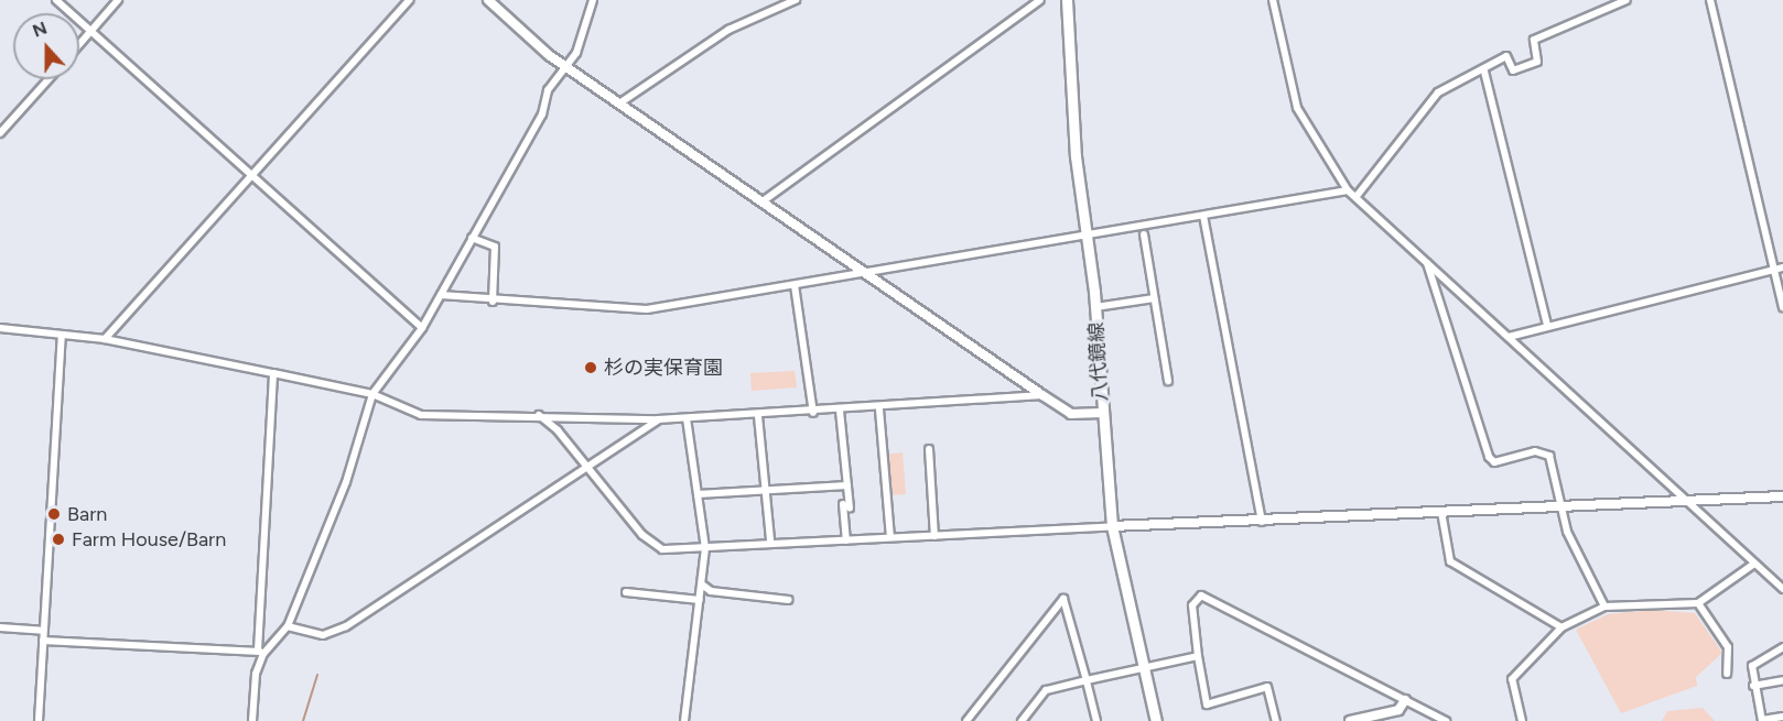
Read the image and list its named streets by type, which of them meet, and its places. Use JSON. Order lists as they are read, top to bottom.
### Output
{
  "streets": {
    "main road": ["八代鏡線"]
  },
  "places": ["杉の実保育園", "Barn", "Farm House/Barn"],
  "north": "top"
}
